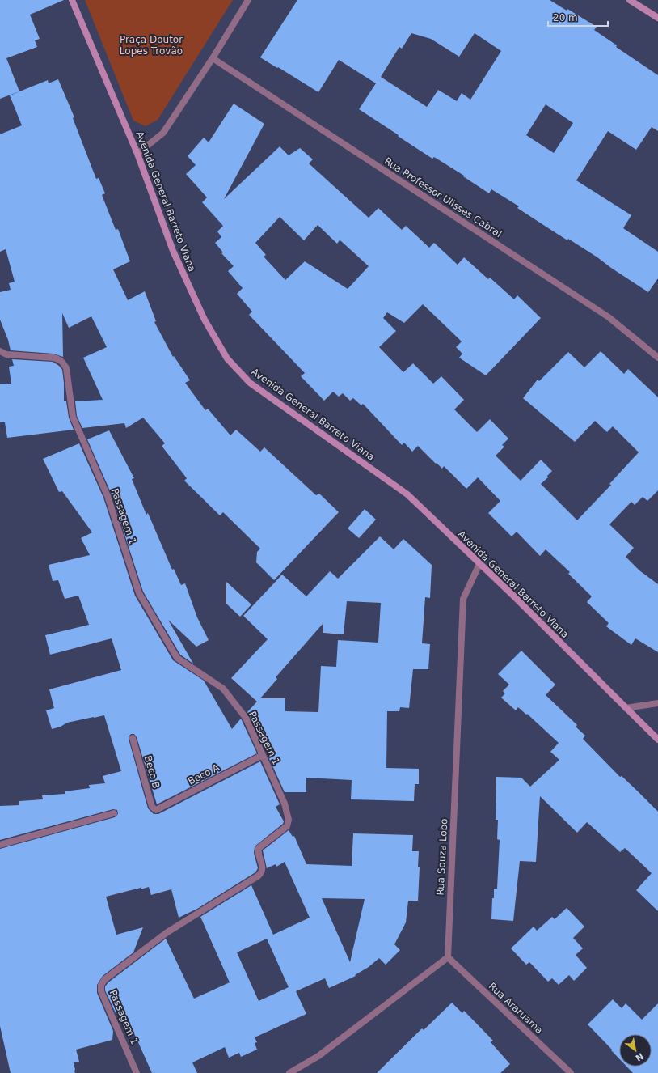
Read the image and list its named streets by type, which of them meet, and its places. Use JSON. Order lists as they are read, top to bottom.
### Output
{
  "streets": {
    "street": [
      "Rua Professor Ulisses Cabral",
      "Avenida General Barreto Viana",
      "Passagem 1",
      "Beco B",
      "Beco A",
      "Rua Souza Lobo",
      "Rua Araruama"
    ]
  },
  "crossings": [
    ["Avenida General Barreto Viana", "Rua Souza Lobo"],
    ["Passagem 1", "Beco A"],
    ["Beco B", "Beco A"],
    ["Rua Souza Lobo", "Rua Araruama"]
  ],
  "parks": ["Praça Doutor Lopes Trovão"],
  "scale_bar": "20 m",
  "north": "bottom right"
}
